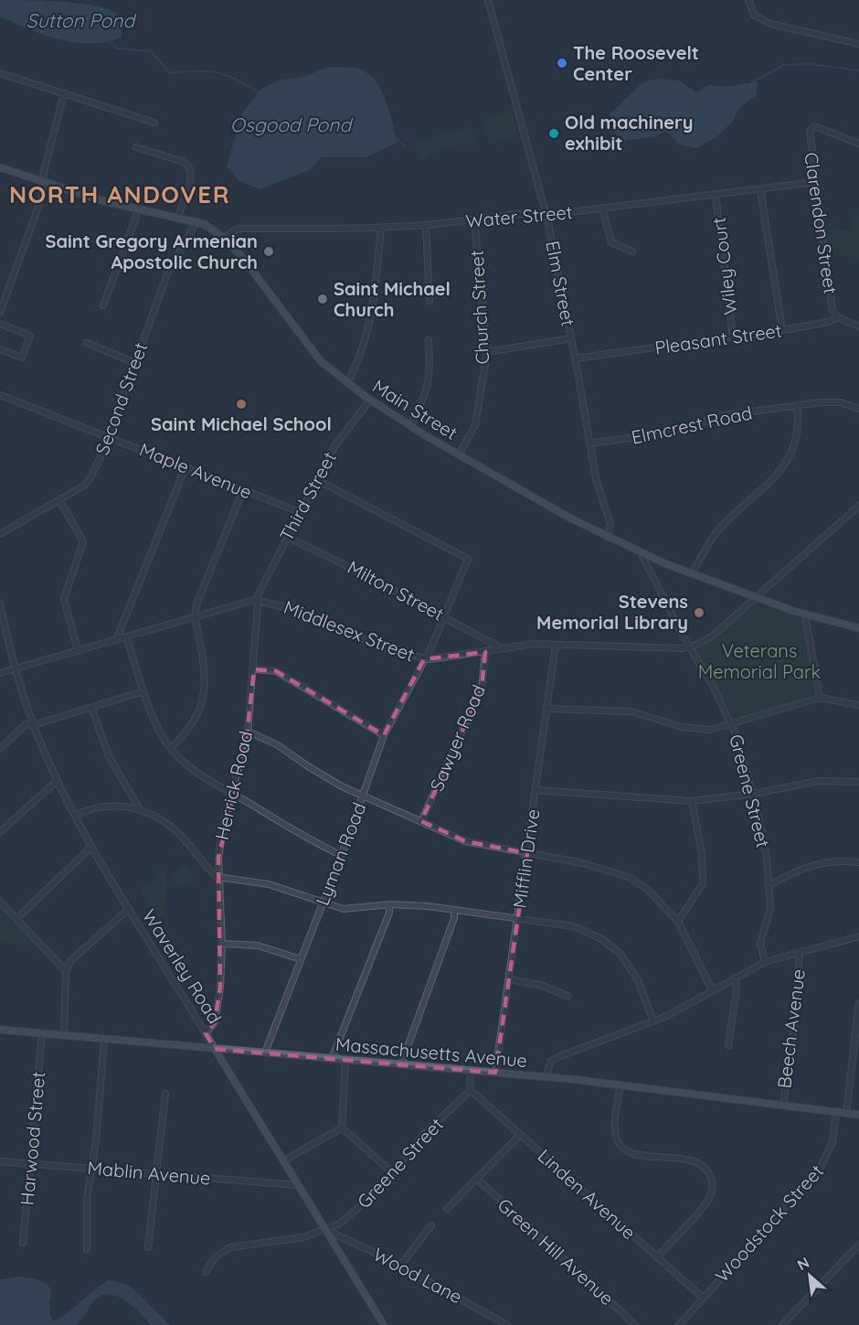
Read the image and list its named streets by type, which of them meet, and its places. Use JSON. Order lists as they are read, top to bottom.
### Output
{
  "streets": {
    "main road": ["Main Street", "Waverley Road", "Massachusetts Avenue"],
    "street": [
      "Water Street",
      "Clarendon Street",
      "Wiley Court",
      "Elm Street",
      "Church Street",
      "Pleasant Street",
      "Second Street",
      "Elmcrest Road",
      "Maple Avenue",
      "Third Street",
      "Milton Street",
      "Middlesex Street",
      "Sawyer Road",
      "Herrick Road",
      "Greene Street",
      "Lyman Road",
      "Mifflin Drive",
      "Beech Avenue",
      "Harwood Street",
      "Mablin Avenue",
      "Linden Avenue",
      "Woodstock Street",
      "Green Hill Avenue",
      "Wood Lane"
    ]
  },
  "crossings": [
    ["Water Street", "Clarendon Street"],
    ["Water Street", "Wiley Court"],
    ["Water Street", "Elm Street"],
    ["Water Street", "Church Street"],
    ["Water Street", "Main Street"],
    ["Clarendon Street", "Pleasant Street"],
    ["Wiley Court", "Pleasant Street"],
    ["Elm Street", "Pleasant Street"],
    ["Elm Street", "Main Street"],
    ["Elm Street", "Elmcrest Road"],
    ["Church Street", "Main Street"],
    ["Second Street", "Main Street"],
    ["Second Street", "Maple Avenue"],
    ["Main Street", "Third Street"],
    ["Main Street", "Middlesex Street"],
    ["Main Street", "Greene Street"],
    ["Maple Avenue", "Third Street"],
    ["Third Street", "Milton Street"],
    ["Third Street", "Middlesex Street"],
    ["Third Street", "Herrick Road"],
    ["Third Street", "Lyman Road"],
    ["Milton Street", "Middlesex Street"],
    ["Milton Street", "Lyman Road"],
    ["Middlesex Street", "Sawyer Road"],
    ["Middlesex Street", "Herrick Road"],
    ["Middlesex Street", "Greene Street"],
    ["Middlesex Street", "Lyman Road"],
    ["Middlesex Street", "Mifflin Drive"],
    ["Middlesex Street", "Waverley Road"],
    ["Herrick Road", "Waverley Road"],
    ["Greene Street", "Waverley Road"],
    ["Greene Street", "Linden Avenue"],
    ["Greene Street", "Wood Lane"],
    ["Lyman Road", "Massachusetts Avenue"],
    ["Mifflin Drive", "Massachusetts Avenue"],
    ["Waverley Road", "Massachusetts Avenue"],
    ["Waverley Road", "Mablin Avenue"],
    ["Waverley Road", "Wood Lane"],
    ["Beech Avenue", "Massachusetts Avenue"],
    ["Massachusetts Avenue", "Harwood Street"],
    ["Massachusetts Avenue", "Woodstock Street"],
    ["Harwood Street", "Mablin Avenue"],
    ["Linden Avenue", "Woodstock Street"]
  ],
  "districts": ["NORTH ANDOVER"],
  "water": ["Sutton Pond", "Osgood Pond"],
  "parks": ["Veterans Memorial Park"],
  "places": [
    "The Roosevelt Center",
    "Old machinery exhibit",
    "Saint Gregory Armenian Apostolic Church",
    "Saint Michael Church",
    "Saint Michael School",
    "Stevens Memorial Library"
  ],
  "north": "top left"
}
